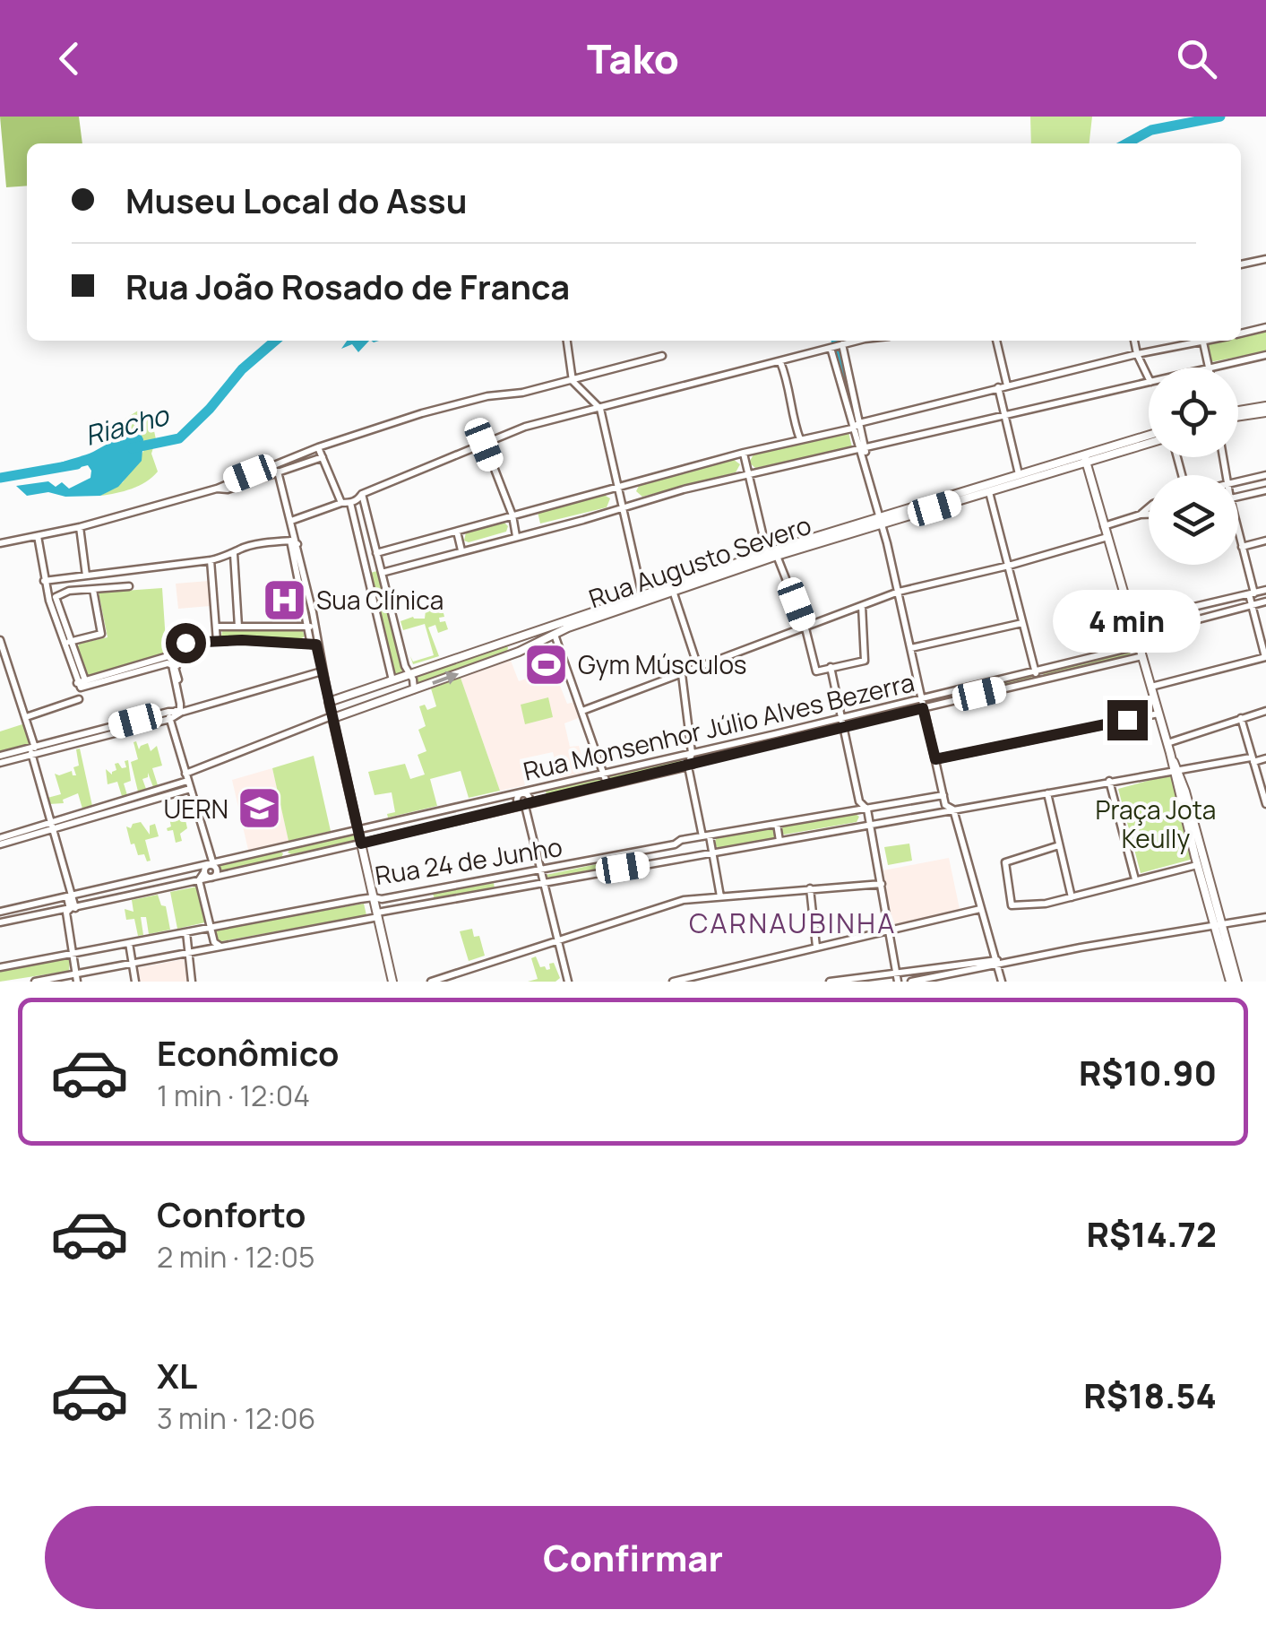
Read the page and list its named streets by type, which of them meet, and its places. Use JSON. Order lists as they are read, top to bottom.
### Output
{
  "streets": {
    "main road": ["Rua Augusto Severo"],
    "street": ["Rua Monsenhor Júlio Alves Bezerra", "Rua 24 de Junho"]
  },
  "districts": ["CARNAUBINHA"],
  "water": ["Riacho"],
  "parks": ["Praça Jota Keully"],
  "places": {
    "hospital": ["Sua Clínica"],
    "sports": ["Gym Músculos"],
    "school or university": ["UERN"]
  },
  "page": {
    "header": "Tako",
    "banner": ["Museu Local do Assu", "Rua João Rosado de Franca"],
    "bubble": "4 min",
    "list": [
      {
        "name": "Econômico",
        "note": "1 min · 12:04",
        "value": "R$10.90"
      },
      {
        "name": "Conforto",
        "note": "2 min · 12:05",
        "value": "R$14.72"
      },
      {
        "name": "XL",
        "note": "3 min · 12:06",
        "value": "R$18.54"
      }
    ],
    "buttons": "Confirmar"
  }
}
